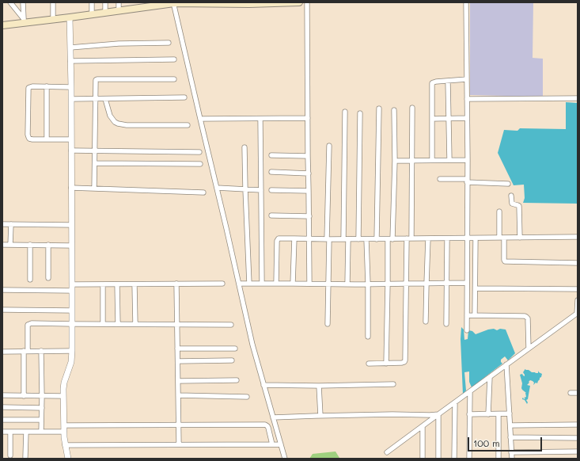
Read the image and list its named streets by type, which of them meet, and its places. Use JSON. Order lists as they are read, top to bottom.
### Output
{
  "scale_bar": "100 m"
}
